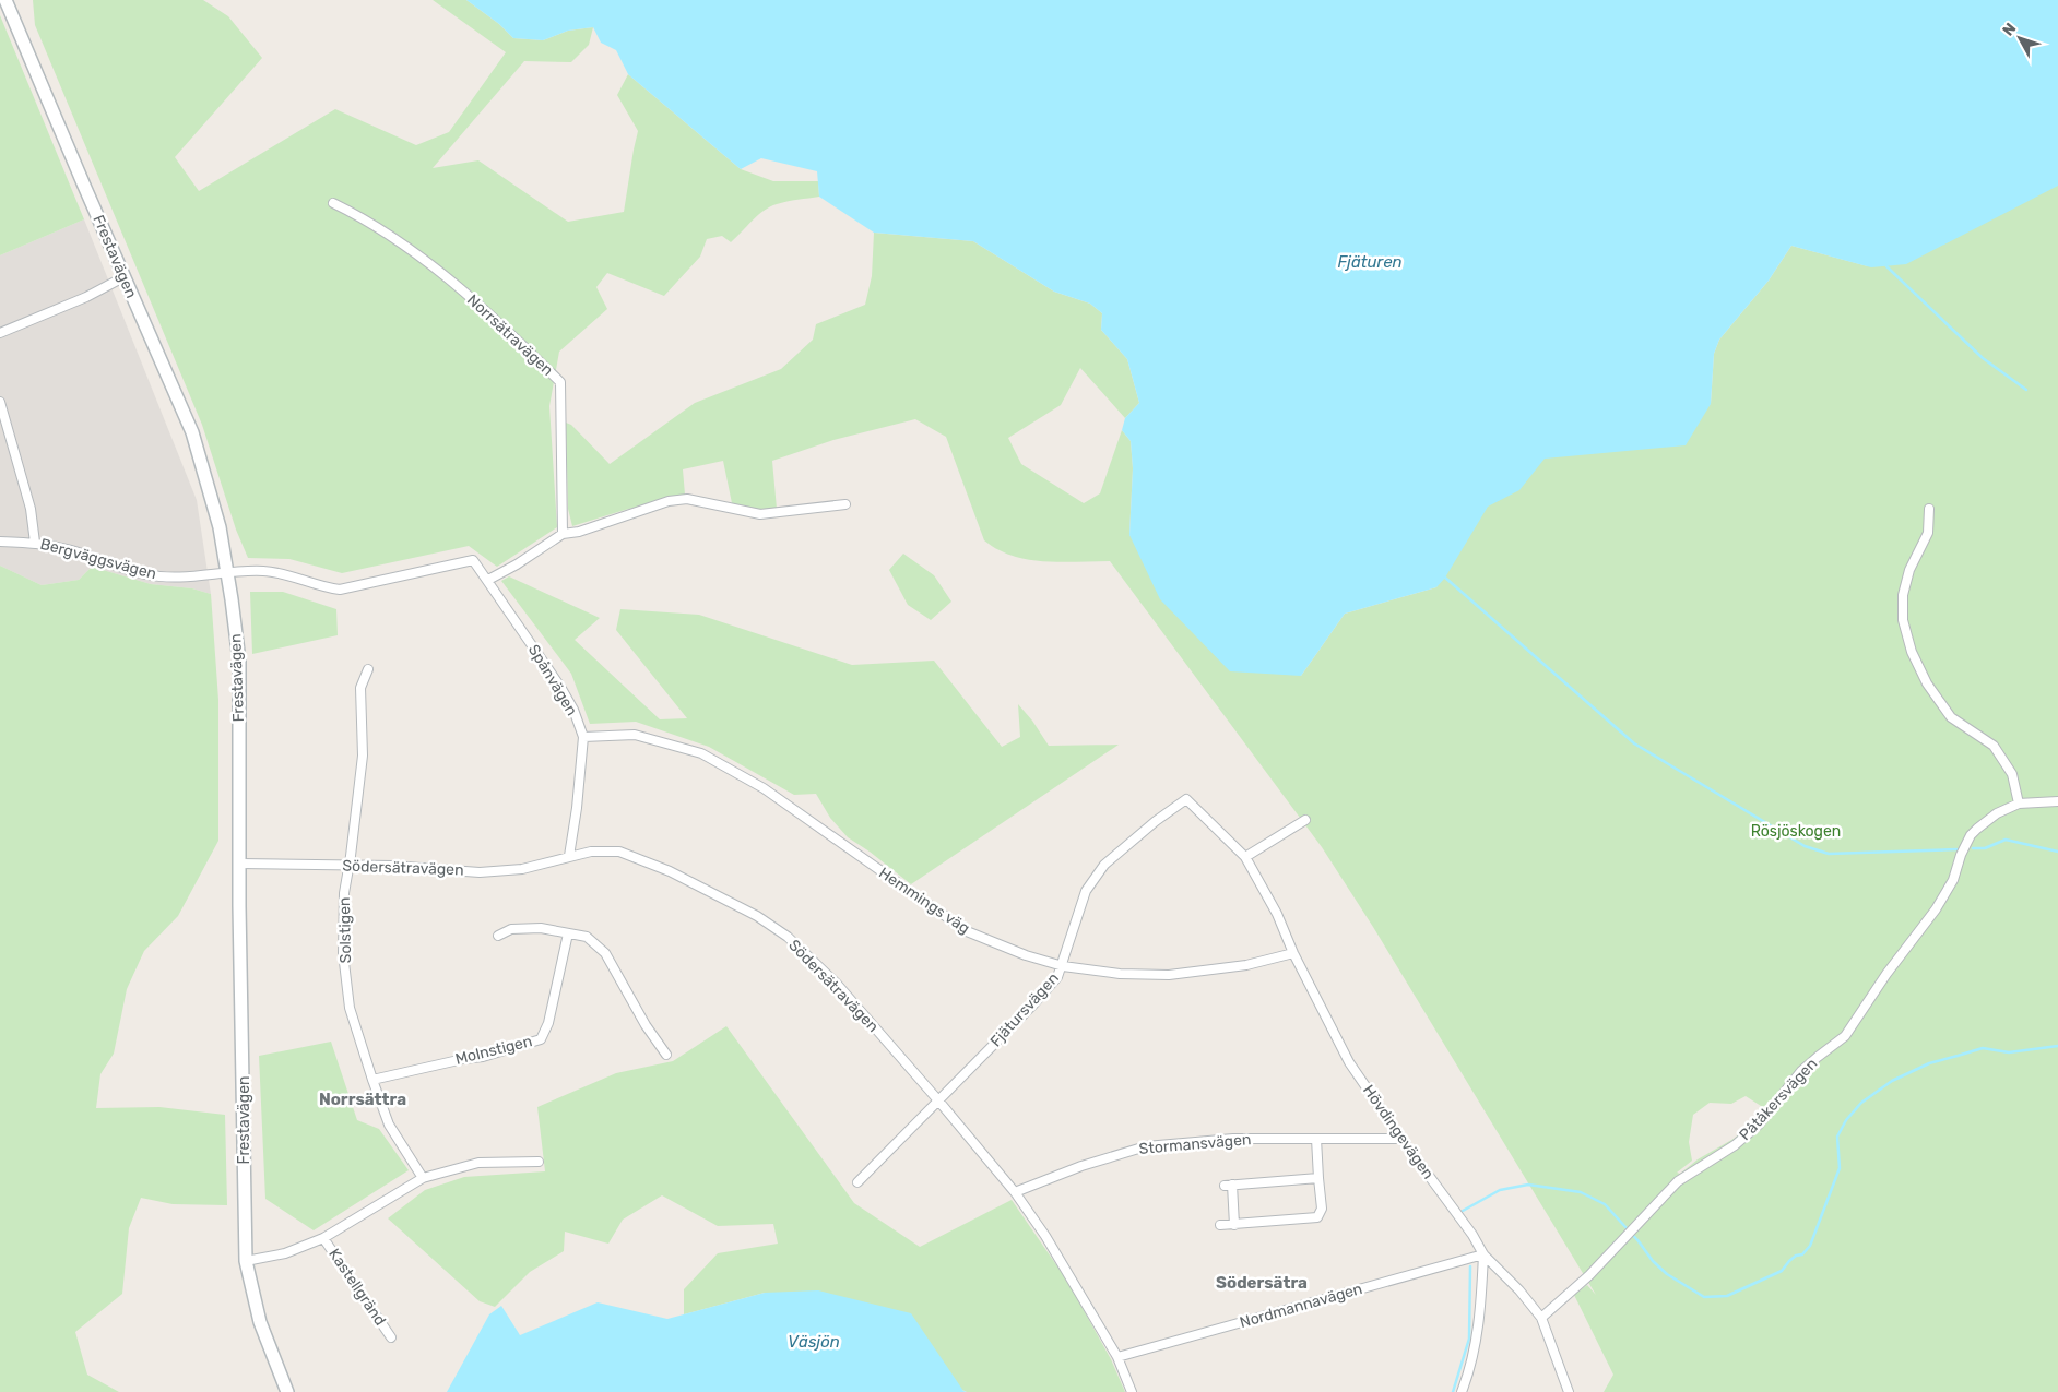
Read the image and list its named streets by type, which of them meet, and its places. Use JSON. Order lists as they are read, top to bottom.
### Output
{
  "streets": {
    "street": [
      "Frestavägen",
      "Norrsätravägen",
      "Bergväggsvägen",
      "Spånvägen",
      "Södersätravägen",
      "Hemmings väg",
      "Solstigen",
      "Fjätursvägen",
      "Molnstigen",
      "Påtåkersvägen",
      "Hövdingevägen",
      "Stormansvägen",
      "Kastellgränd",
      "Nordmannavägen"
    ]
  },
  "crossings": [
    ["Frestavägen", "Bergväggsvägen"],
    ["Frestavägen", "Södersätravägen"],
    ["Spånvägen", "Södersätravägen"],
    ["Spånvägen", "Hemmings väg"],
    ["Södersätravägen", "Solstigen"],
    ["Södersätravägen", "Fjätursvägen"],
    ["Södersätravägen", "Stormansvägen"],
    ["Södersätravägen", "Nordmannavägen"],
    ["Hemmings väg", "Fjätursvägen"],
    ["Hemmings väg", "Hövdingevägen"],
    ["Solstigen", "Molnstigen"],
    ["Fjätursvägen", "Hövdingevägen"],
    ["Påtåkersvägen", "Hövdingevägen"],
    ["Hövdingevägen", "Stormansvägen"],
    ["Hövdingevägen", "Nordmannavägen"]
  ],
  "districts": ["Norrsättra", "Södersätra"],
  "water": ["Fjäturen", "Väsjön"],
  "parks": ["Rösjöskogen"],
  "north": "top left"
}
